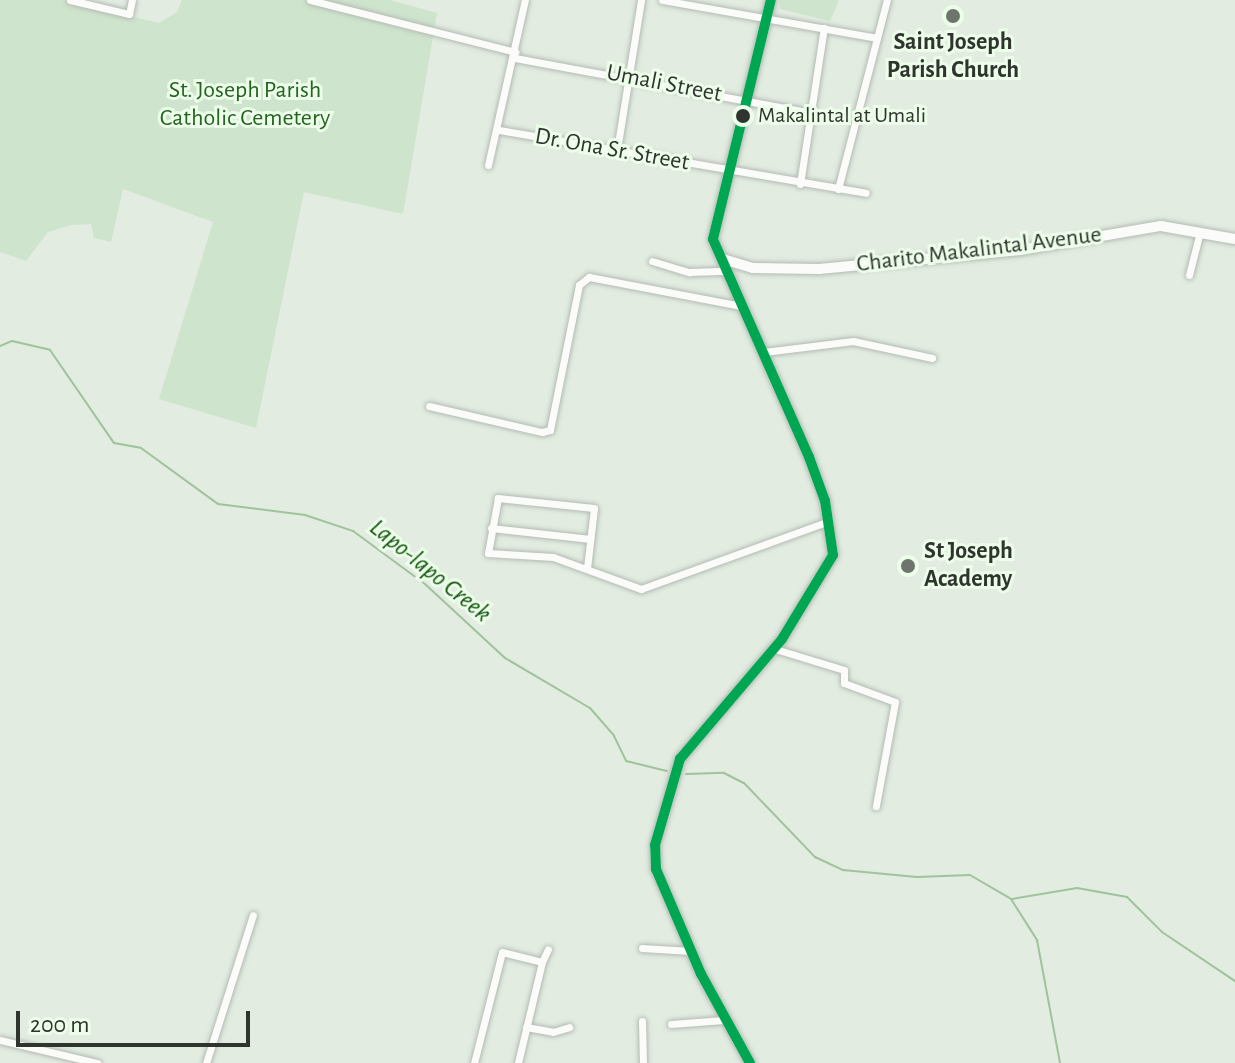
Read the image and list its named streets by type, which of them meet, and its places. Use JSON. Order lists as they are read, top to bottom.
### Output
{
  "streets": {
    "main road": ["Charito Makalintal Avenue"],
    "street": ["Umali Street", "Dr. Ona Sr. Street"]
  },
  "water": ["Lapo-lapo Creek"],
  "parks": ["St. Joseph Parish Catholic Cemetery"],
  "places": ["Saint Joseph Parish Church", "Makalintal at Umali", "St Joseph Academy"],
  "scale_bar": "200 m"
}
